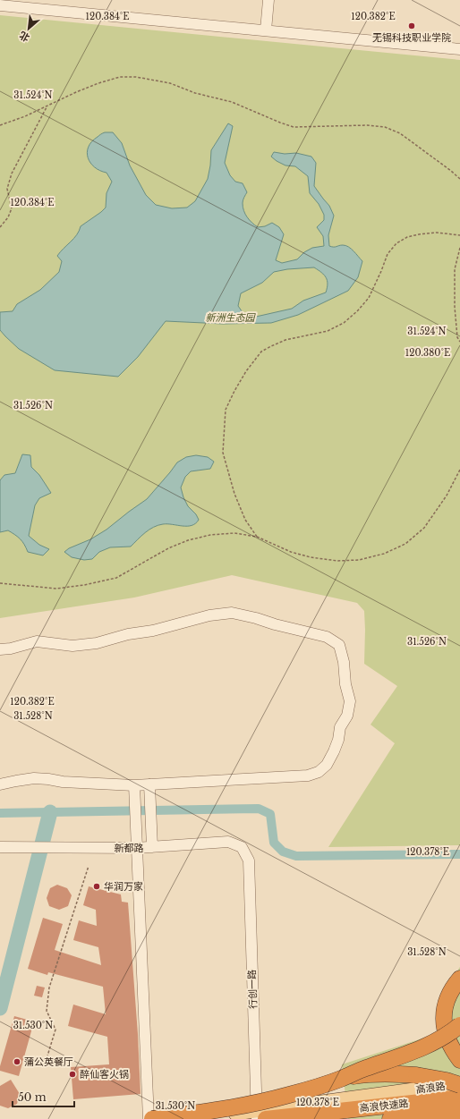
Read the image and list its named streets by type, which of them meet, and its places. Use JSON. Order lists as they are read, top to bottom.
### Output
{
  "streets": {
    "highway": ["高浪快速路"],
    "main road": ["高浪路"],
    "street": ["新都路", "行创一路"]
  },
  "crossings": [
    ["新都路", "行创一路"],
    ["行创一路", "高浪路"],
    ["行创一路", "高浪快速路"],
    ["高浪路", "高浪快速路"]
  ],
  "parks": ["新洲生态园"],
  "places": [
    "无锡科技职业学院",
    "华润万家",
    "蒲公英餐厅",
    "醉仙客火锅"
  ],
  "scale_bar": "50 m",
  "north": "bottom left",
  "coordinates": [
    "120.384°E",
    "120.382°E",
    "31.524°N",
    "120.380°E",
    "31.526°N",
    "31.528°N",
    "120.378°E",
    "31.530°N"
  ]
}
